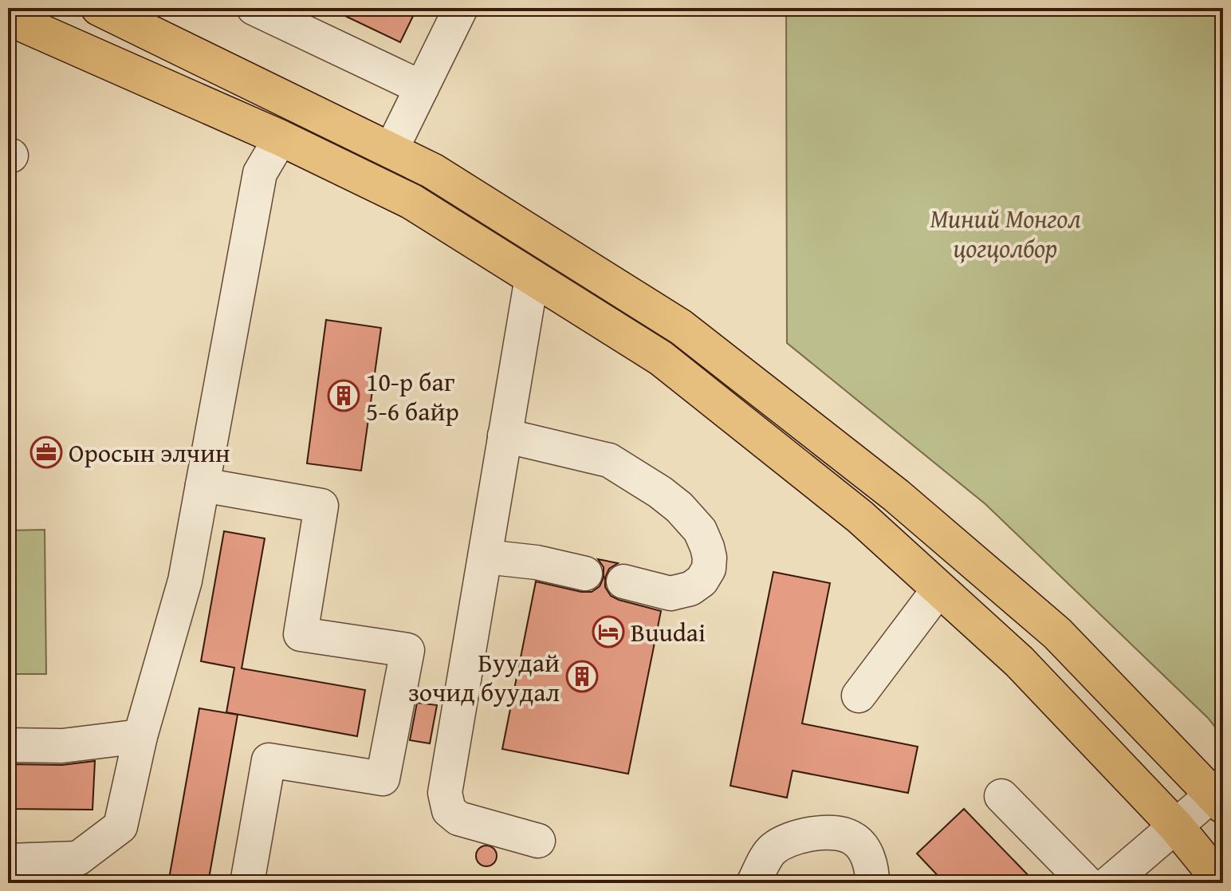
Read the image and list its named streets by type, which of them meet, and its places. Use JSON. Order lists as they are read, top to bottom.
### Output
{
  "parks": ["Миний Монгол цогцолбор"],
  "places": {
    "building": ["10-р баг 5-6 байр", "Буудай зочид буудал"],
    "office": ["Оросын элчин"],
    "hotel": ["Buudai"]
  }
}
